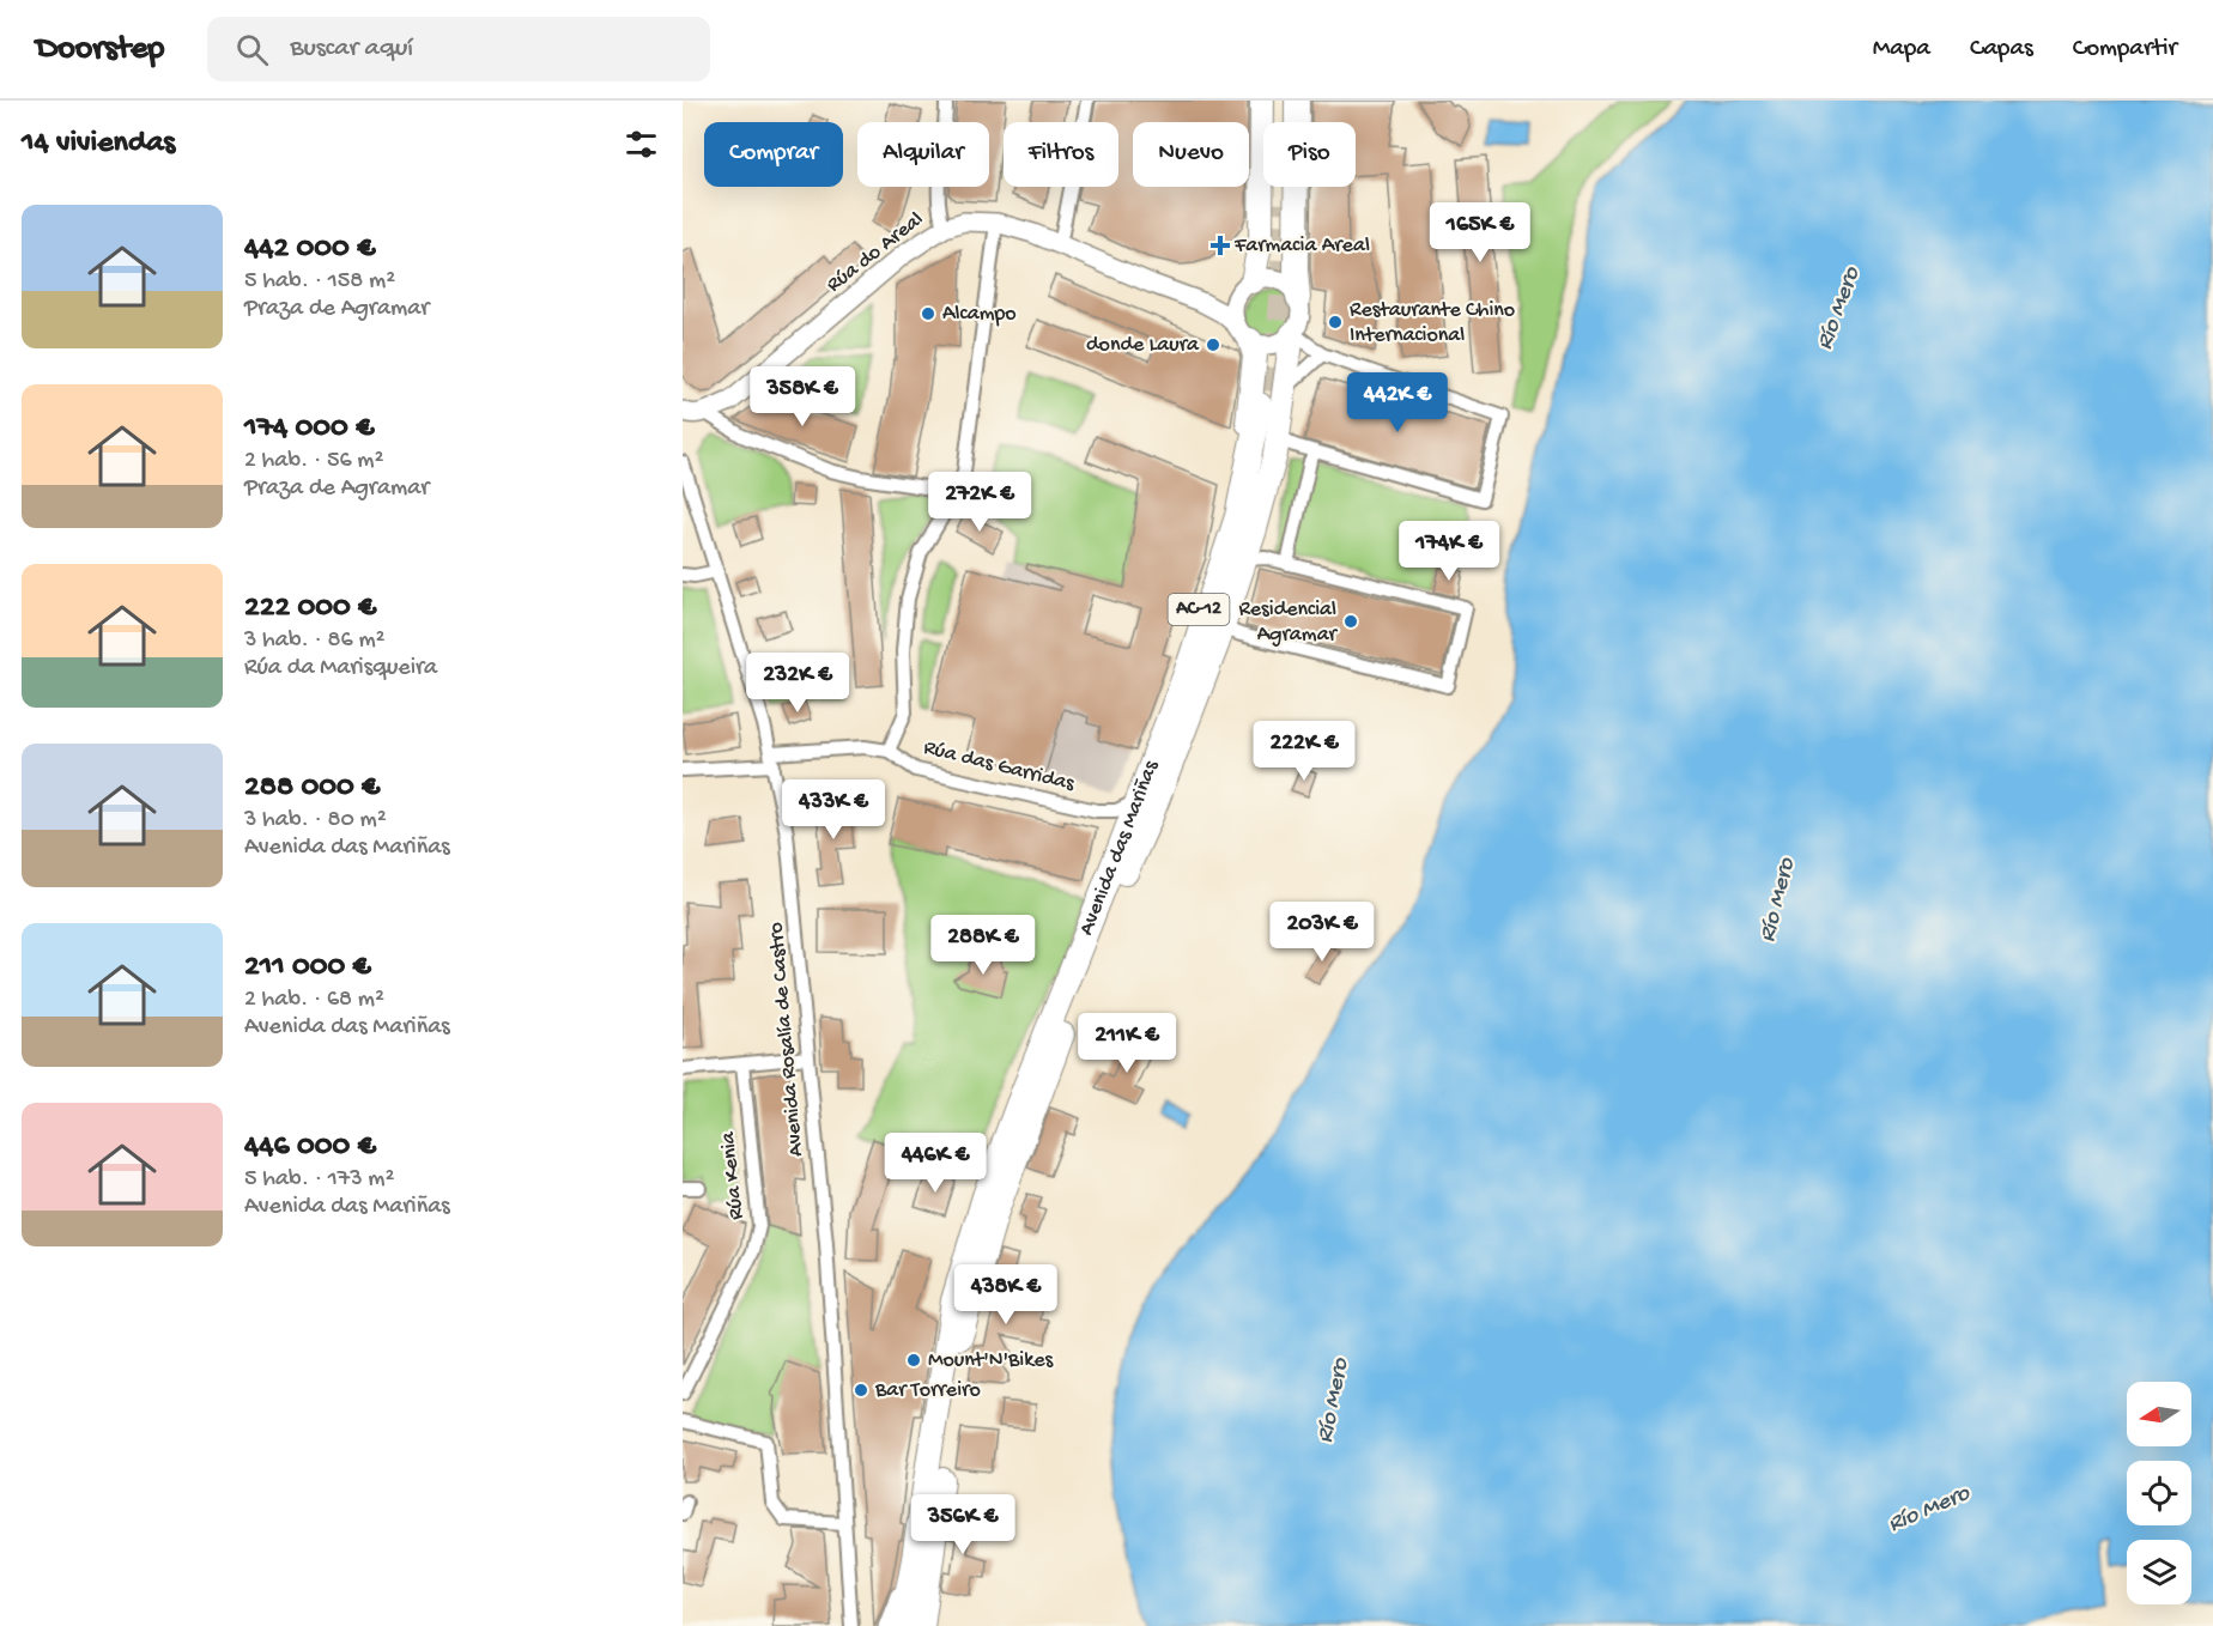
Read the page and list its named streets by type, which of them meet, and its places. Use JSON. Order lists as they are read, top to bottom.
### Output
{
  "streets": {
    "highway": ["AC-12", "Avenida das Mariñas"],
    "street": [
      "Rúa do Areal",
      "Rúa das Garridas",
      "Avenida Rosalía de Castro",
      "Rúa Kenia"
    ]
  },
  "crossings": [
    ["Rúa do Areal", "AC-12"],
    ["AC-12", "Rúa das Garridas"],
    ["AC-12", "Avenida das Mariñas"],
    ["Rúa das Garridas", "Avenida Rosalía de Castro"]
  ],
  "water": ["Río Mero"],
  "places": {
    "health": ["Farmacia Areal"],
    "other": [
      "Alcampo",
      "Restaurante Chino Internacional",
      "donde Laura",
      "Residencial Agramar",
      "Mount'N'Bikes",
      "Bar Torreiro"
    ]
  },
  "north": "left",
  "page": {
    "header": "Doorstep",
    "search": "Buscar aquí",
    "nav": ["Mapa", "Capas", "Compartir"],
    "heading": "14 viviendas",
    "chip": [
      "Comprar",
      "Alquilar",
      "Filtros",
      "Nuevo",
      "Piso"
    ],
    "list": [
      {
        "name": "442 000 €",
        "note": "5 hab. · 158 m² · Praza de Agramar"
      },
      {
        "name": "174 000 €",
        "note": "2 hab. · 56 m² · Praza de Agramar"
      },
      {
        "name": "222 000 €",
        "note": "3 hab. · 86 m² · Rúa da Marisqueira"
      },
      {
        "name": "288 000 €",
        "note": "3 hab. · 80 m² · Avenida das Mariñas"
      },
      {
        "name": "211 000 €",
        "note": "2 hab. · 68 m² · Avenida das Mariñas"
      },
      {
        "name": "446 000 €",
        "note": "5 hab. · 173 m² · Avenida das Mariñas"
      }
    ],
    "price": [
      "165K €",
      "358K €",
      "442K €",
      "272K €",
      "174K €",
      "232K €",
      "222K €",
      "433K €",
      "203K €",
      "288K €",
      "211K €",
      "446K €",
      "438K €",
      "356K €"
    ]
  }
}
